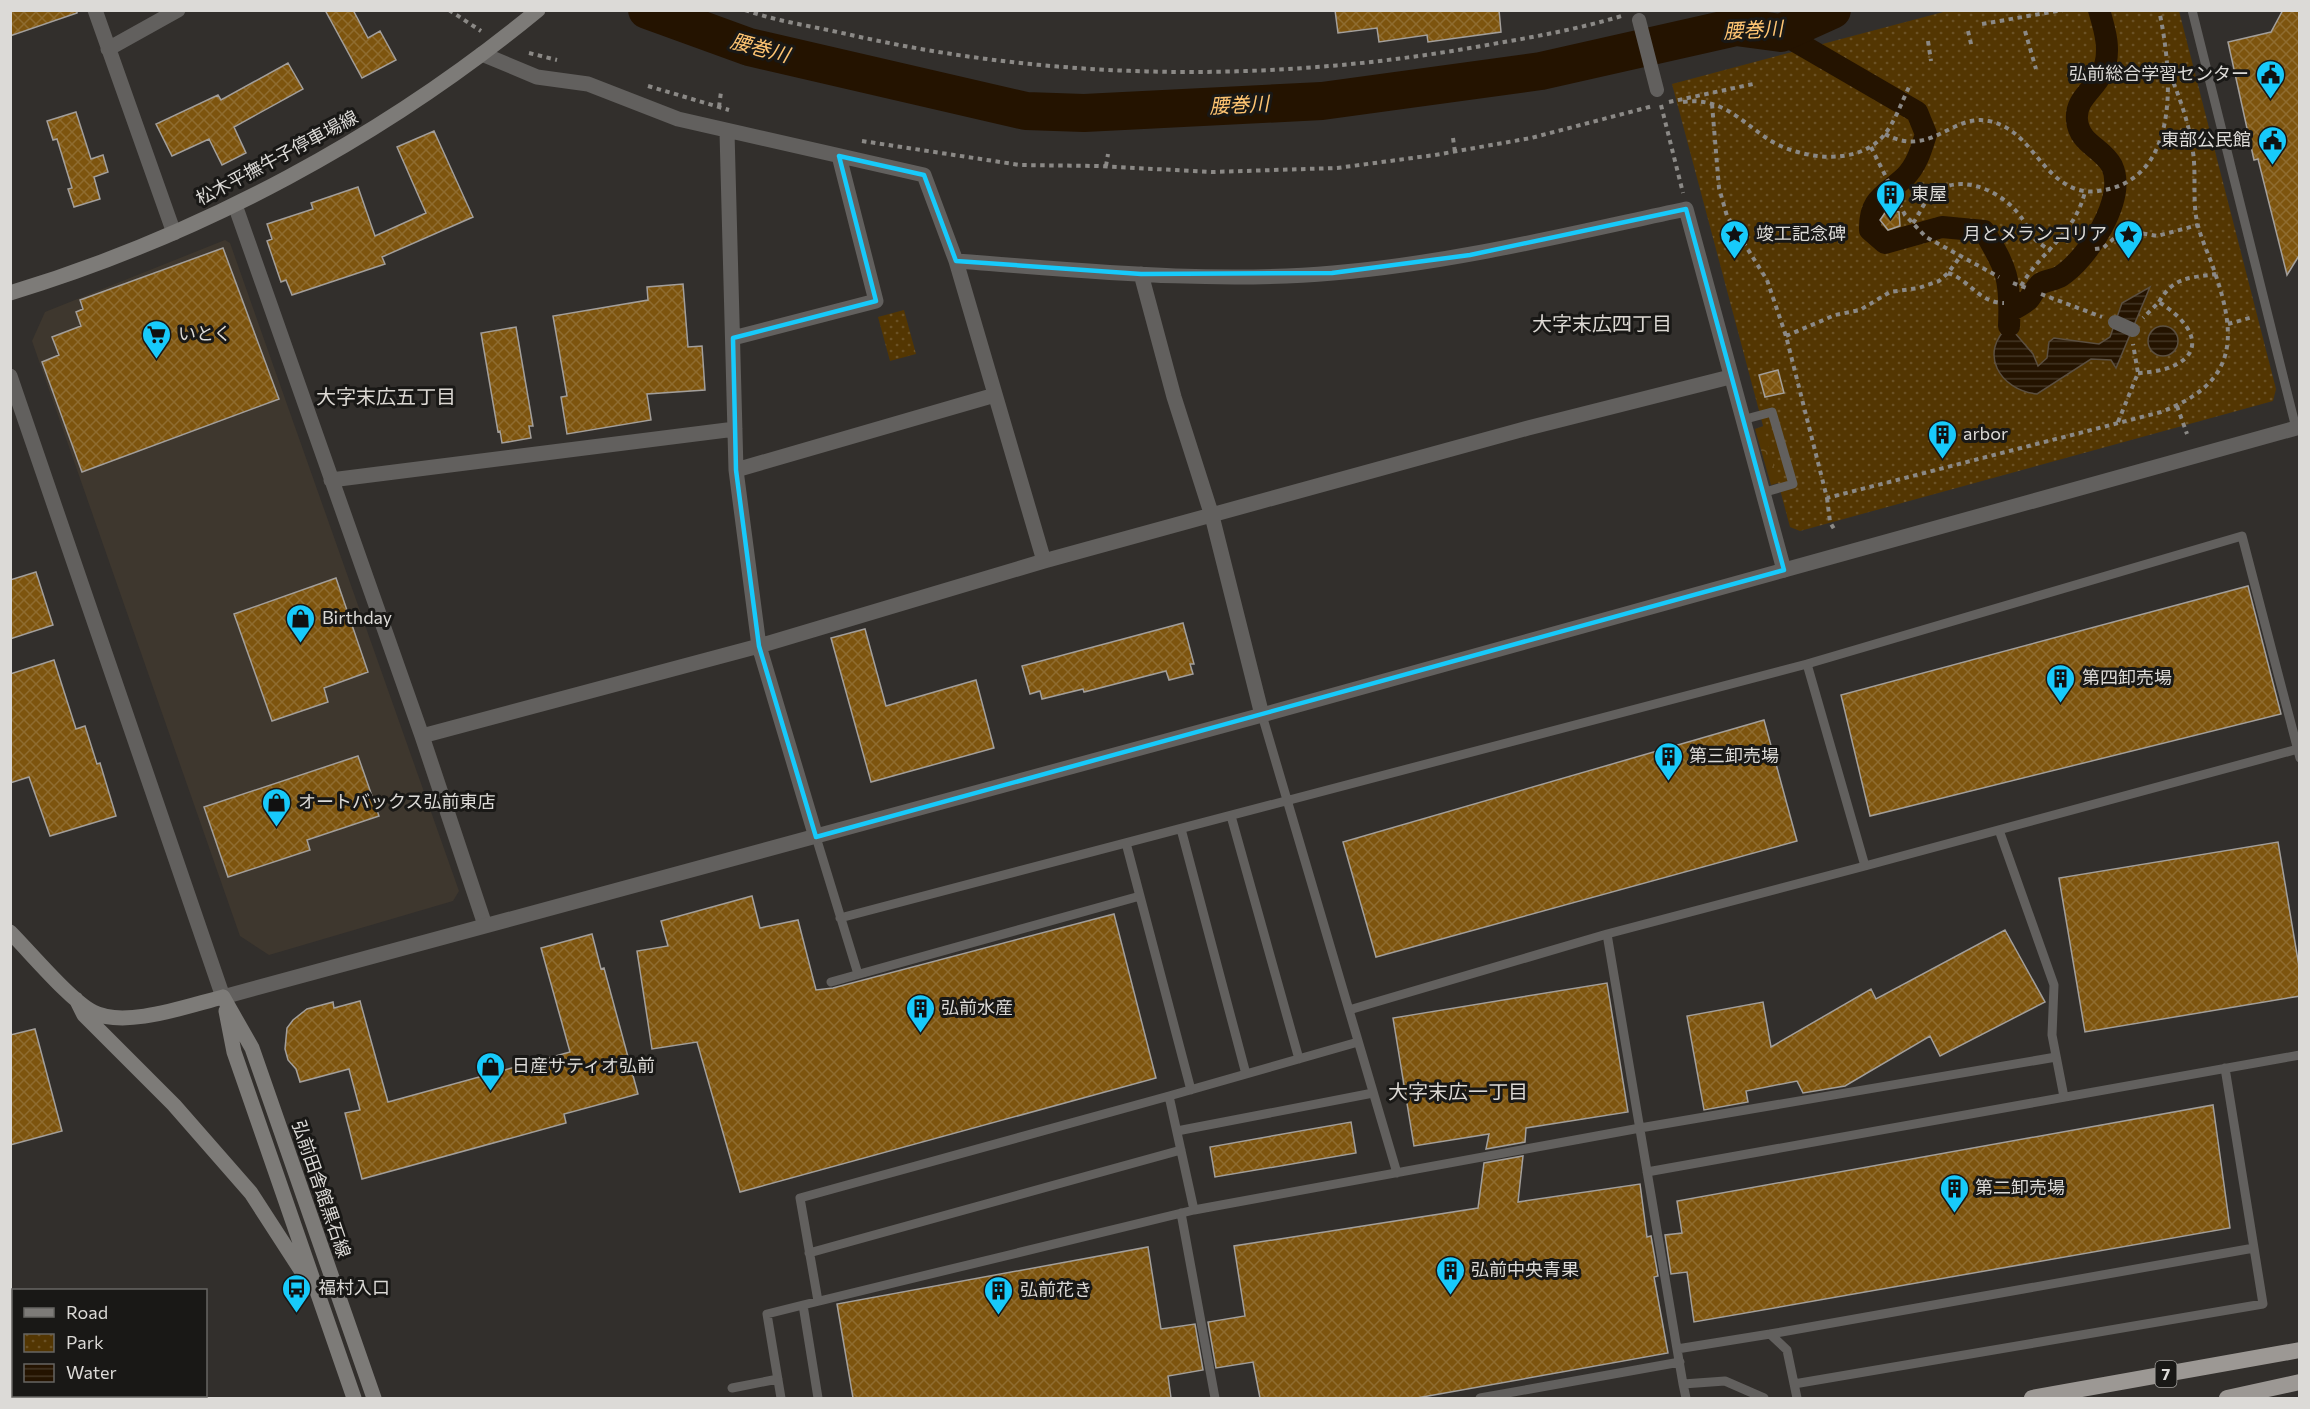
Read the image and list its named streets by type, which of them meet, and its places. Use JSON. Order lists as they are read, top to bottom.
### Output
{
  "streets": {
    "highway": ["7"],
    "main road": ["松木平撫牛子停車場線", "弘前田舎館黒石線"]
  },
  "districts": ["大字末広四丁目", "大字末広五丁目", "大字末広一丁目"],
  "water": ["腰巻川"],
  "places": {
    "public building": ["弘前総合学習センター", "東部公民館"],
    "building": [
      "東屋",
      "arbor",
      "第四卸売場",
      "第三卸売場",
      "弘前水産",
      "第二卸売場",
      "弘前中央青果",
      "弘前花き"
    ],
    "place": ["竣工記念碑", "月とメランコリア"],
    "supermarket": ["いとく"],
    "shop": ["Birthday", "オートバックス弘前東店", "日産サティオ弘前"],
    "bus stop": ["福村入口"]
  },
  "legend": ["Road", "Park", "Water"]
}
